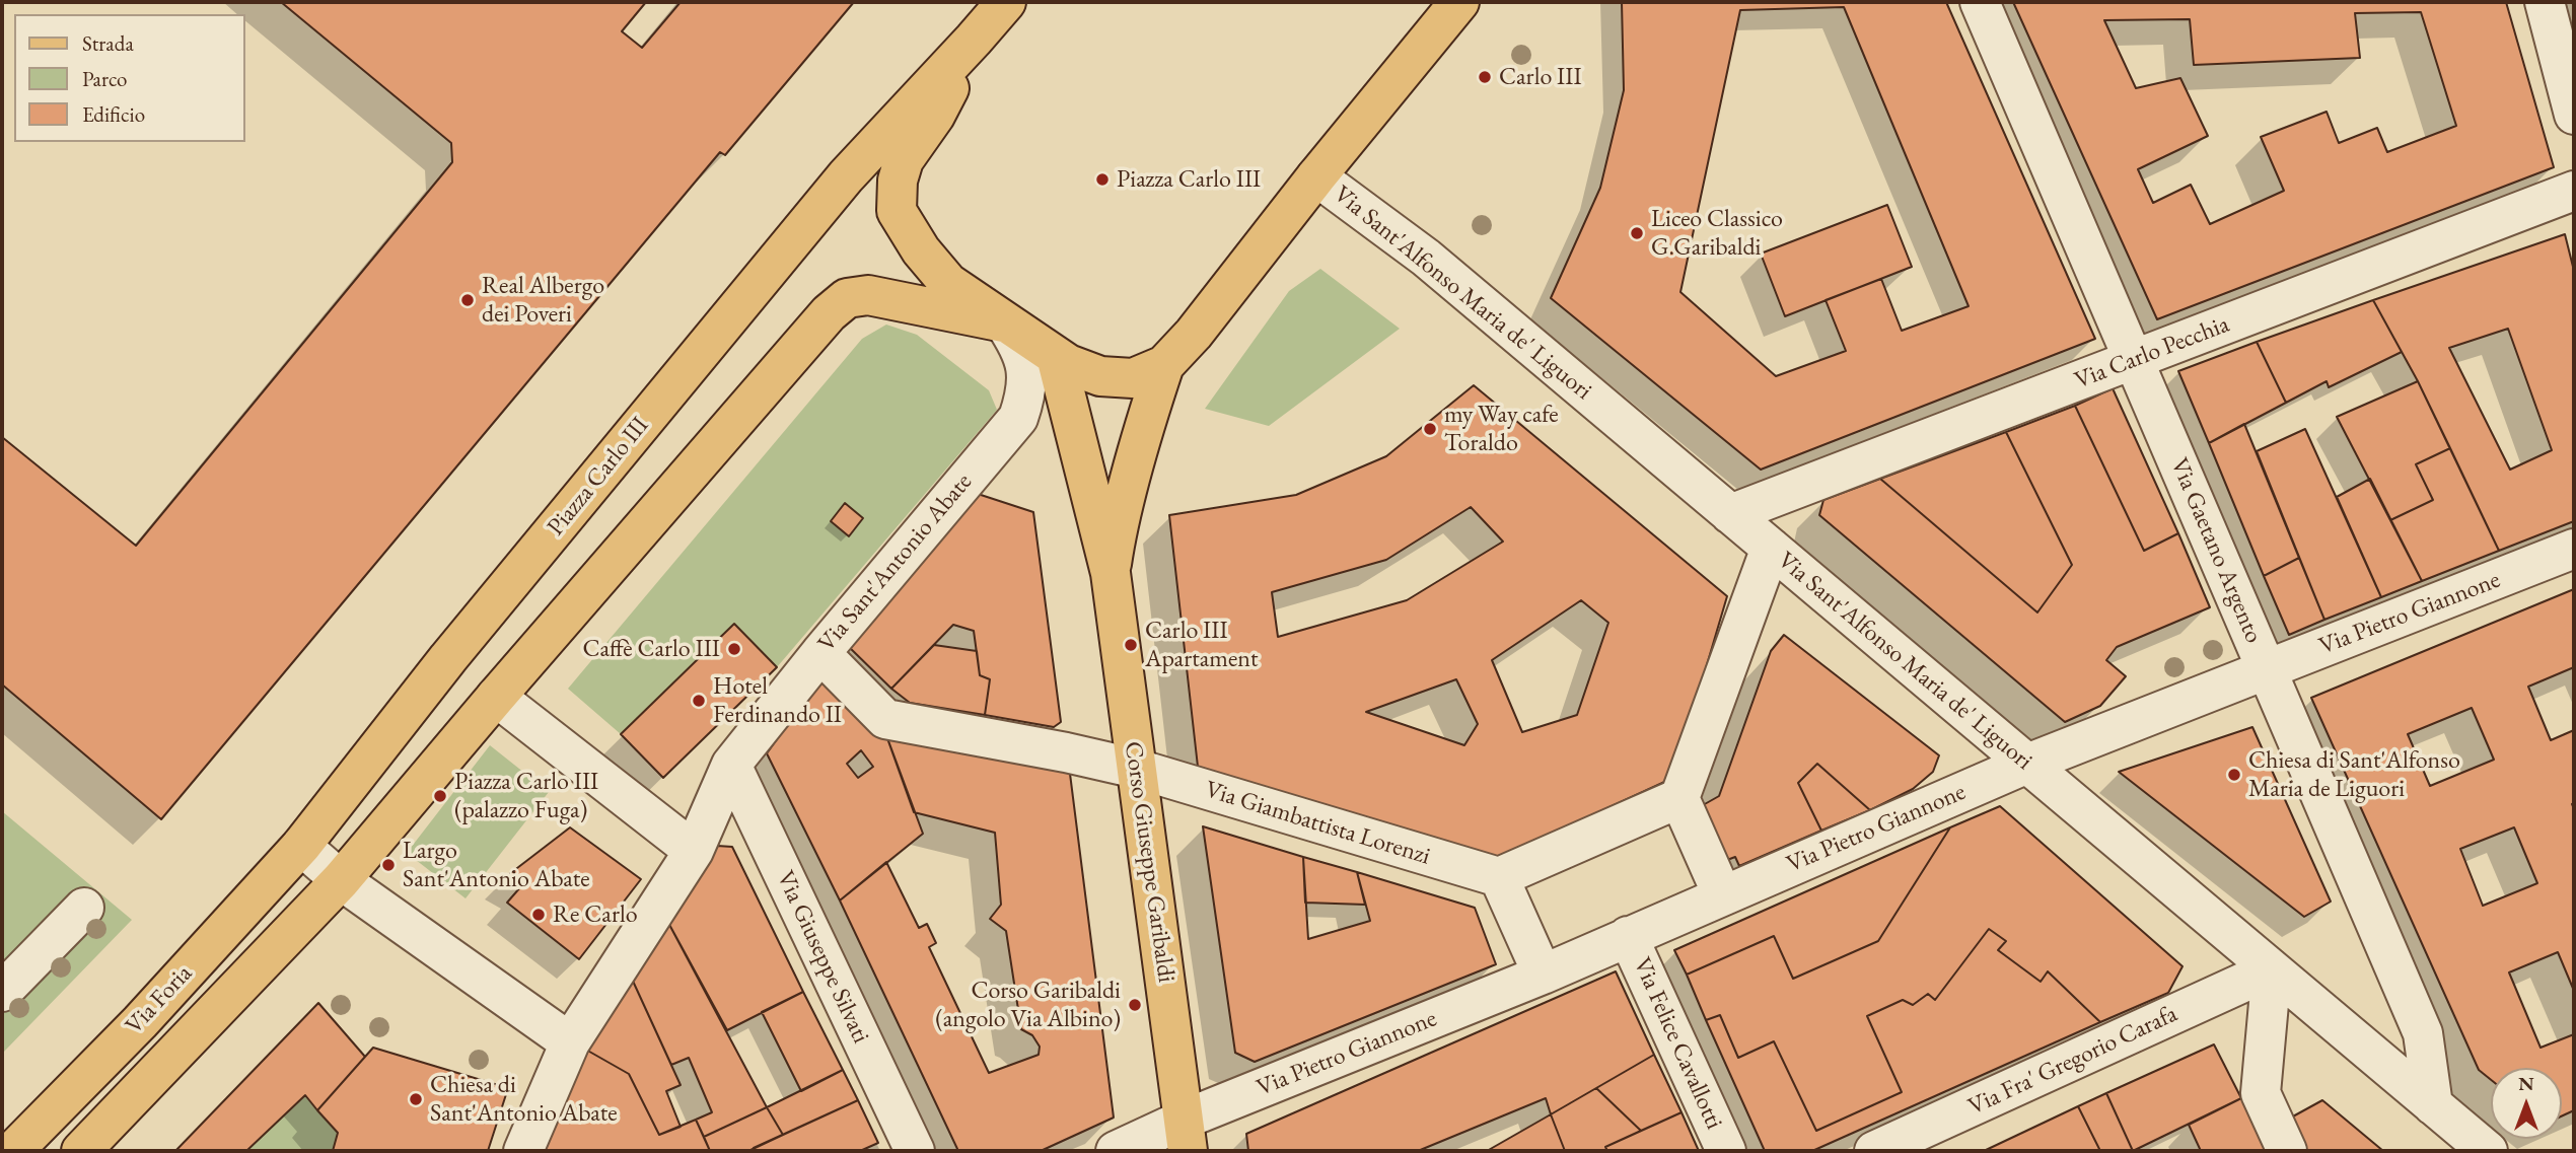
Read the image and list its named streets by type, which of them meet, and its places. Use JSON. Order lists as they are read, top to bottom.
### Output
{
  "streets": {
    "main road": ["Piazza Carlo III", "Corso Giuseppe Garibaldi", "Via Foria"],
    "street": [
      "Via Sant'Alfonso Maria de' Liguori",
      "Via Carlo Pecchia",
      "Via Gaetano Argento",
      "Via Sant'Antonio Abate",
      "Via Pietro Giannone",
      "Via Giambattista Lorenzi",
      "Via Giuseppe Silvati",
      "Via Felice Cavallotti",
      "Via Fra' Gregorio Carafa"
    ]
  },
  "crossings": [
    ["Via Sant'Alfonso Maria de' Liguori", "Via Carlo Pecchia"],
    ["Via Sant'Alfonso Maria de' Liguori", "Piazza Carlo III"],
    ["Via Sant'Alfonso Maria de' Liguori", "Via Gaetano Argento"],
    ["Via Sant'Alfonso Maria de' Liguori", "Via Pietro Giannone"],
    ["Via Sant'Alfonso Maria de' Liguori", "Via Fra' Gregorio Carafa"],
    ["Via Carlo Pecchia", "Via Gaetano Argento"],
    ["Piazza Carlo III", "Via Sant'Antonio Abate"],
    ["Piazza Carlo III", "Corso Giuseppe Garibaldi"],
    ["Piazza Carlo III", "Via Foria"],
    ["Via Gaetano Argento", "Via Pietro Giannone"],
    ["Via Sant'Antonio Abate", "Via Giambattista Lorenzi"],
    ["Via Sant'Antonio Abate", "Via Giuseppe Silvati"],
    ["Via Pietro Giannone", "Corso Giuseppe Garibaldi"],
    ["Via Pietro Giannone", "Via Felice Cavallotti"],
    ["Via Giambattista Lorenzi", "Corso Giuseppe Garibaldi"]
  ],
  "places": [
    "Carlo III",
    "Piazza Carlo III",
    "Liceo Classico G.Garibaldi",
    "Real Albergo dei Poveri",
    "my Way cafe Toraldo",
    "Carlo III Apartament",
    "Caffè Carlo III",
    "Hotel Ferdinando II",
    "Chiesa di Sant'Alfonso Maria de Liguori",
    "Piazza Carlo III (palazzo Fuga)",
    "Largo Sant'Antonio Abate",
    "Re Carlo",
    "Corso Garibaldi (angolo Via Albino)",
    "Chiesa di Sant'Antonio Abate"
  ],
  "legend": ["Strada", "Parco", "Edificio"],
  "north": "top"
}
